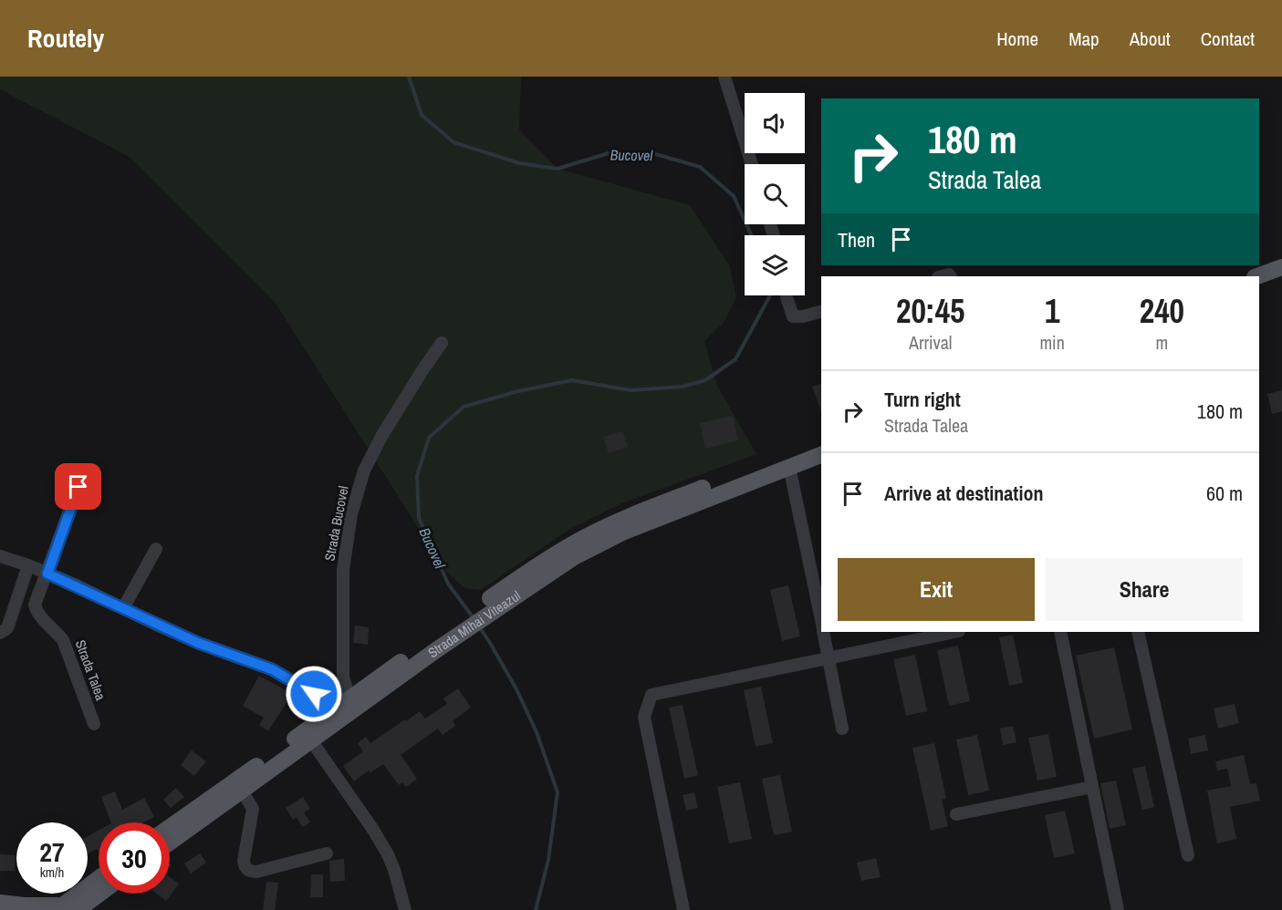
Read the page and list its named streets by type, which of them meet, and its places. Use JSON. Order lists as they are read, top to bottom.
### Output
{
  "streets": {
    "main road": ["Strada Mihai Viteazul"],
    "street": ["Strada Bucovel", "Strada Talea"]
  },
  "crossings": [
    ["Strada Bucovel", "Strada Mihai Viteazul"]
  ],
  "water": ["Bucovel"],
  "page": {
    "header": "Routely",
    "nav": [
      "Home",
      "Map",
      "About",
      "Contact"
    ],
    "turn": ["180 m", "Strada Talea"],
    "then": "Then",
    "eta": [
      "20:45",
      "Arrival",
      "1",
      "min",
      "240",
      "m"
    ],
    "list": [
      {
        "name": "Turn right",
        "note": "Strada Talea",
        "value": "180 m"
      },
      {
        "name": "Arrive at destination",
        "value": "60 m"
      }
    ],
    "buttons": ["Exit", "Share"],
    "speed": "27 km/h",
    "limit": "30"
  }
}
